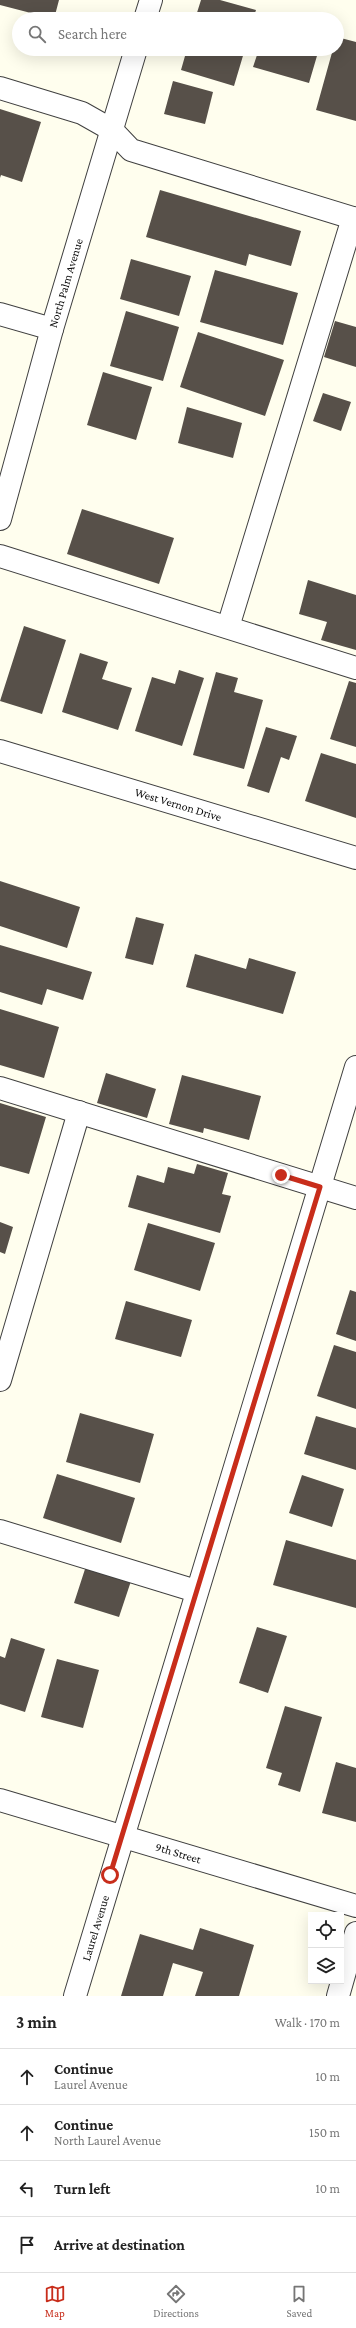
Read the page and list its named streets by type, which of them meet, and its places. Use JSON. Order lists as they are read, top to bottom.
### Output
{
  "streets": {
    "street": [
      "North Palm Avenue",
      "West Vernon Drive",
      "9th Street",
      "Laurel Avenue"
    ]
  },
  "crossings": [
    ["9th Street", "Laurel Avenue"]
  ],
  "page": {
    "search": "Search here",
    "heading": ["3 min", "Walk · 170 m"],
    "list": [
      ["Continue", "Laurel Avenue", "10 m"],
      ["Continue", "North Laurel Avenue", "150 m"],
      ["Turn left", "10 m"],
      "Arrive at destination"
    ],
    "nav": ["Map", "Directions", "Saved"]
  }
}
